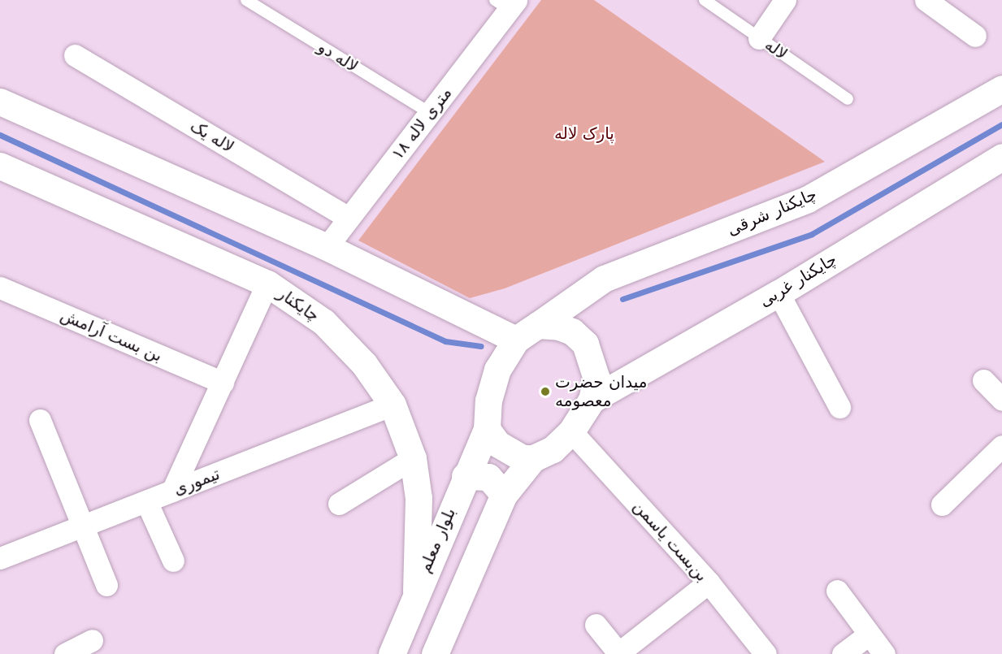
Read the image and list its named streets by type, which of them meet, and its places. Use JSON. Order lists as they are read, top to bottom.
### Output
{
  "streets": {
    "main road": [
      "چایکنار شرقی",
      "چایکنار غربی",
      "چایکنار",
      "بلوار معلم"
    ],
    "street": [
      "۱۸ متری لاله",
      "لاله یک",
      "بن بست آرامش",
      "تیموری",
      "بن‌بست یاسمن"
    ],
    "lane": ["لاله", "لاله دو"]
  },
  "crossings": [
    ["لاله دو", "۱۸ متری لاله"],
    ["۱۸ متری لاله", "لاله یک"],
    ["چایکنار شرقی", "چایکنار غربی"],
    ["چایکنار شرقی", "بلوار معلم"],
    ["چایکنار شرقی", "بن‌بست یاسمن"],
    ["چایکنار غربی", "بلوار معلم"],
    ["چایکنار غربی", "بن‌بست یاسمن"],
    ["چایکنار", "تیموری"],
    ["چایکنار", "بلوار معلم"],
    ["بلوار معلم", "بن‌بست یاسمن"]
  ],
  "parks": ["پارک لاله"],
  "places": ["میدان حضرت معصومه"]
}
